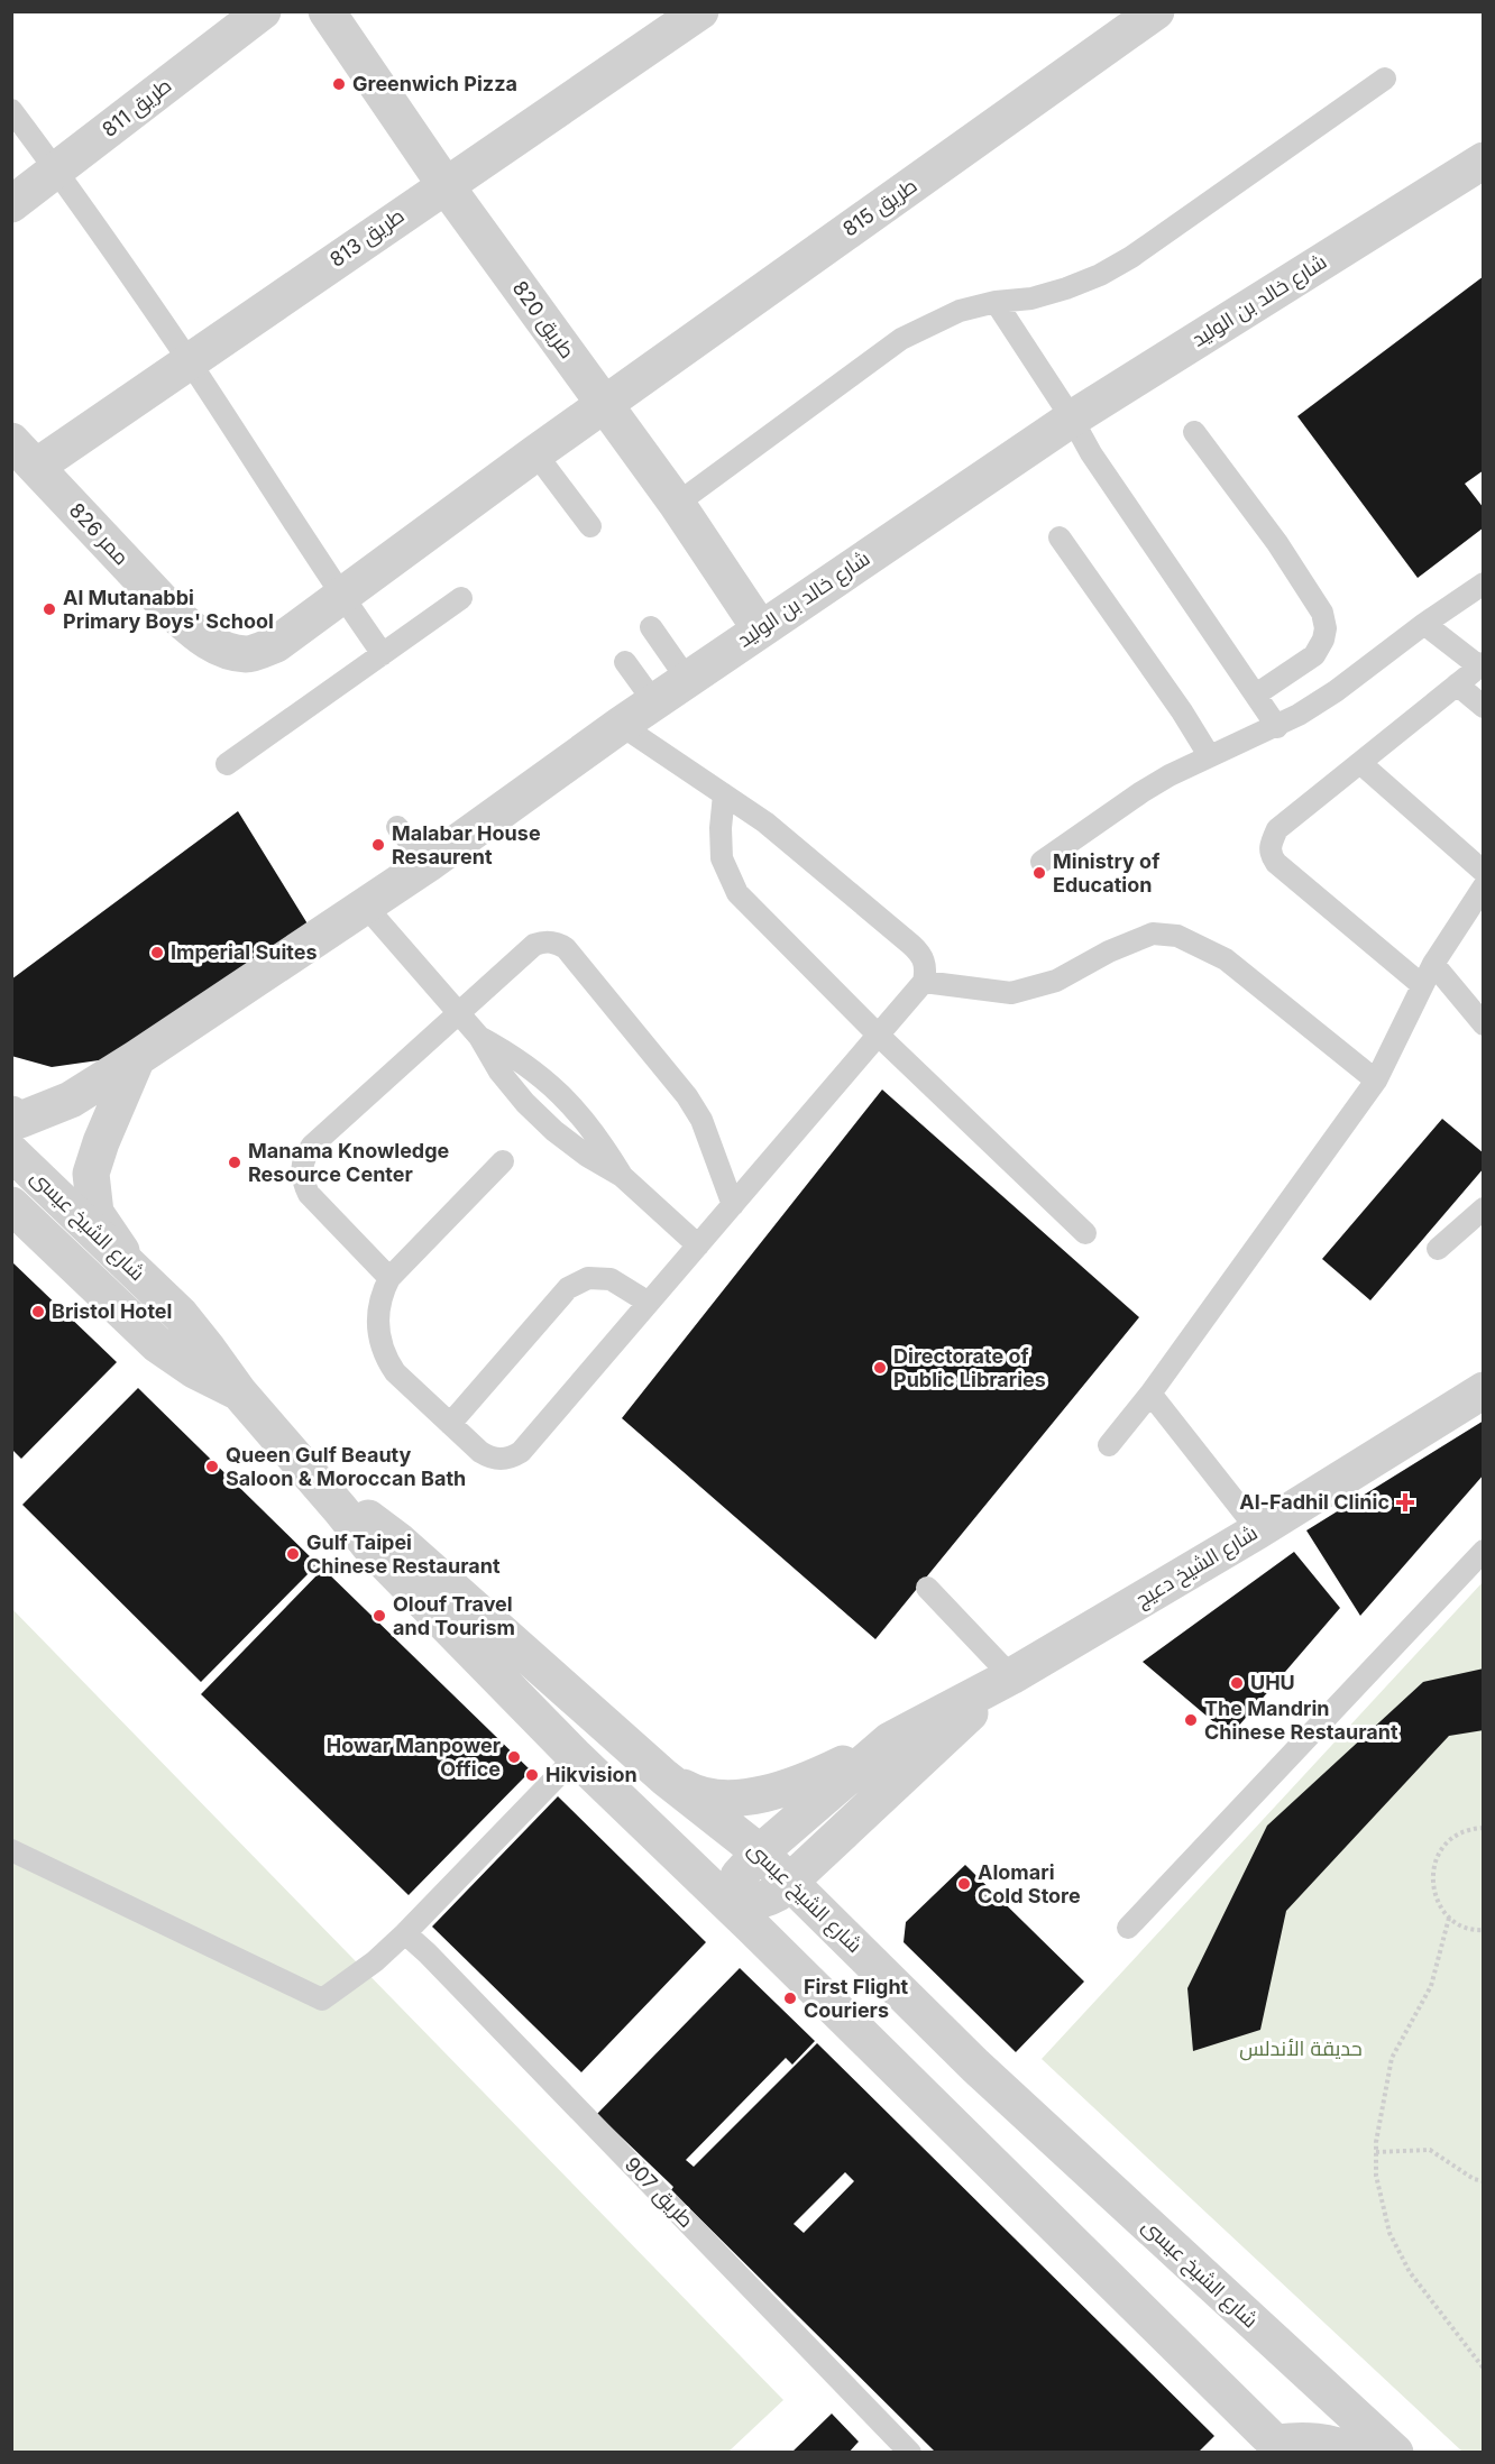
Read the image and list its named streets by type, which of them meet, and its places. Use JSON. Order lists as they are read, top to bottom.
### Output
{
  "streets": {
    "street": [
      "طريق 811",
      "طريق 815",
      "طريق 813",
      "شارع خالد بن الوليد",
      "طريق 820",
      "ممر 826",
      "شارع الشيخ عيسى",
      "شارع الشيخ دعيج"
    ],
    "lane": ["طريق 907"]
  },
  "crossings": [
    ["طريق 815", "طريق 820"],
    ["طريق 813", "طريق 820"],
    ["طريق 813", "ممر 826"],
    ["شارع خالد بن الوليد", "طريق 820"],
    ["شارع الشيخ عيسى", "شارع الشيخ دعيج"]
  ],
  "parks": ["حديقة الأندلس"],
  "places": {
    "other": [
      "Greenwich Pizza",
      "Al Mutanabbi Primary Boys' School",
      "Malabar House Resaurent",
      "Ministry of Education",
      "Imperial Suites",
      "Manama Knowledge Resource Center",
      "Bristol Hotel",
      "Directorate of Public Libraries",
      "Queen Gulf Beauty Saloon & Moroccan Bath",
      "Gulf Taipei Chinese Restaurant",
      "Olouf Travel and Tourism",
      "UHU",
      "The Mandrin Chinese Restaurant",
      "Howar Manpower Office",
      "Hikvision",
      "Alomari Cold Store",
      "First Flight Couriers"
    ],
    "health": ["Al-Fadhil Clinic"]
  }
}
